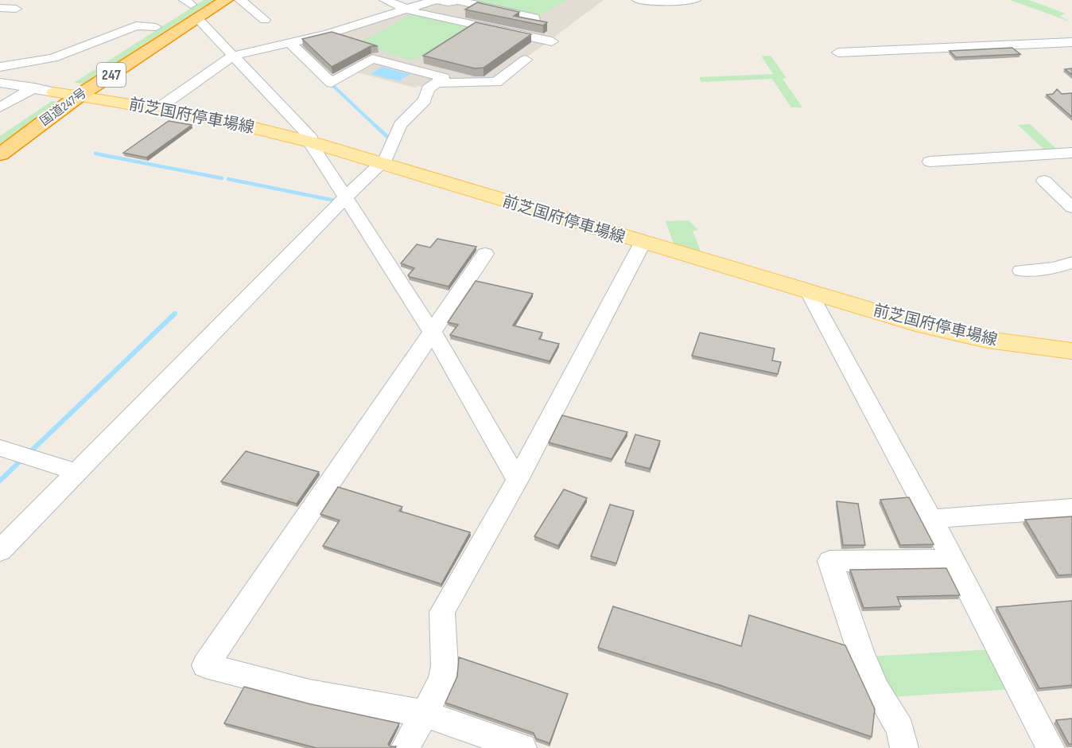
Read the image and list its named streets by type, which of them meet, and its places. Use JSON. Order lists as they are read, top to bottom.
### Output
{
  "streets": {
    "highway": ["247", "国道247号"],
    "main road": ["前芝国府停車場線"]
  },
  "crossings": [
    ["国道247号", "前芝国府停車場線"]
  ]
}
